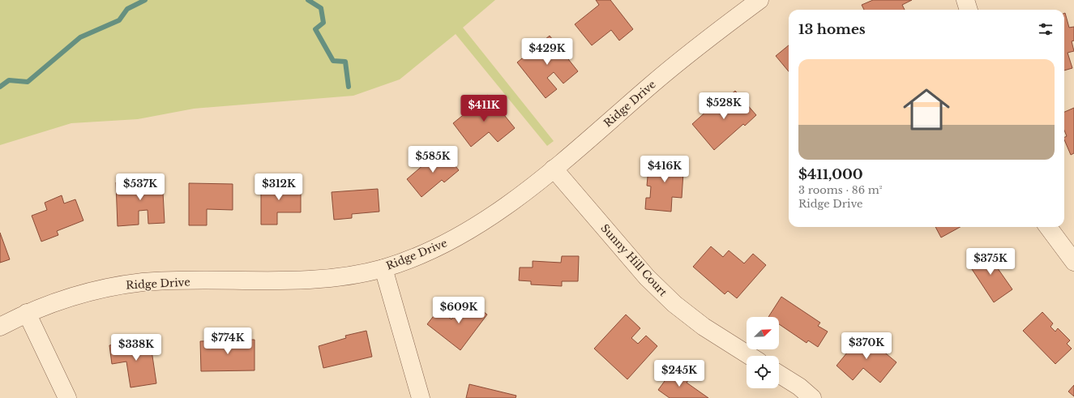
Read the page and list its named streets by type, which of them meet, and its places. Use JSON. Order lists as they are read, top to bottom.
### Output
{
  "streets": {
    "street": ["Ridge Drive", "Sunny Hill Court"]
  },
  "crossings": [
    ["Ridge Drive", "Sunny Hill Court"]
  ],
  "north": "top right",
  "page": {
    "heading": "13 homes",
    "price": [
      "$429K",
      "$528K",
      "$411K",
      "$585K",
      "$416K",
      "$537K",
      "$312K",
      "$375K",
      "$609K",
      "$774K",
      "$370K",
      "$338K",
      "$245K"
    ],
    "list": [
      {
        "name": "$411,000",
        "note": "3 rooms · 86 m² · Ridge Drive"
      }
    ]
  }
}
